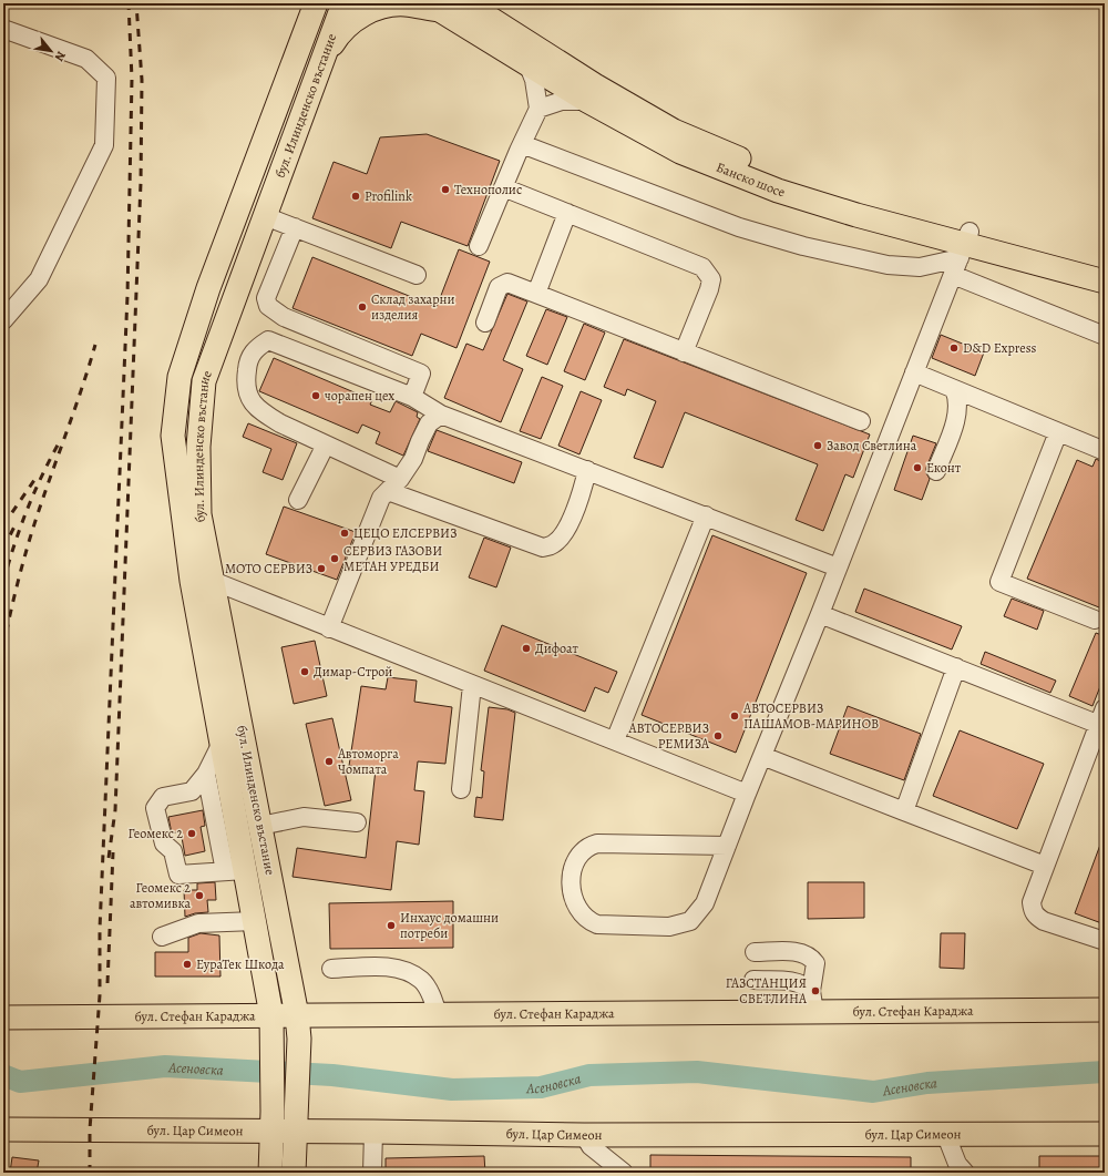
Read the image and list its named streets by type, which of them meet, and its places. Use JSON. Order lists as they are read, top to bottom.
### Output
{
  "streets": {
    "main road": [
      "бул. Илинденско въстание",
      "Банско шосе",
      "бул. Стефан Караджа",
      "бул. Цар Симеон"
    ]
  },
  "crossings": [
    ["бул. Илинденско въстание", "бул. Стефан Караджа"],
    ["бул. Илинденско въстание", "бул. Цар Симеон"]
  ],
  "water": ["Асеновска"],
  "places": [
    "Технополис",
    "Profilink",
    "Склад захарни изделия",
    "D&D Express",
    "чорапен цех",
    "Завод Светлина",
    "Еконт",
    "ЦЕЦО ЕЛСЕРВИЗ",
    "СЕРВИЗ ГАЗОВИ МЕТАН УРЕДБИ",
    "МОТО СЕРВИЗ",
    "Дифоат",
    "Димар-Строй",
    "АВТОСЕРВИЗ ПАШАМОВ-МАРИНОВ",
    "АВТОСЕРВИЗ РЕМИЗА",
    "Автоморга Чомпата",
    "Геомекс 2",
    "Геомекс 2 автомивка",
    "Инхаус домашни потреби",
    "ЕураТек Шкода",
    "ГАЗСТАНЦИЯ СВЕТЛИНА"
  ],
  "north": "bottom right"
}
